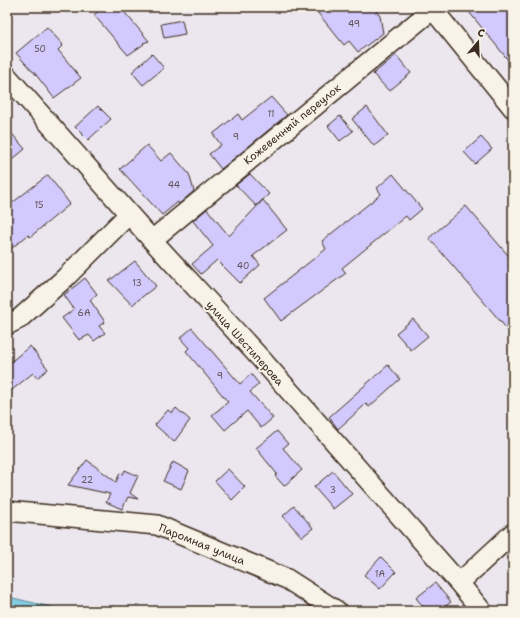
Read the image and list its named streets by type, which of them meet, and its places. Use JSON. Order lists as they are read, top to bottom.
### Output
{
  "streets": {
    "street": ["Кожевенный переулок", "улица Шестиперова", "Паромная улица"]
  },
  "crossings": [
    ["Кожевенный переулок", "улица Шестиперова"]
  ],
  "house_numbers": [
    "49",
    "50",
    "11",
    "9",
    "44",
    "15",
    "40",
    "13",
    "6А",
    "9",
    "22",
    "3",
    "1А"
  ],
  "north": "top"
}
